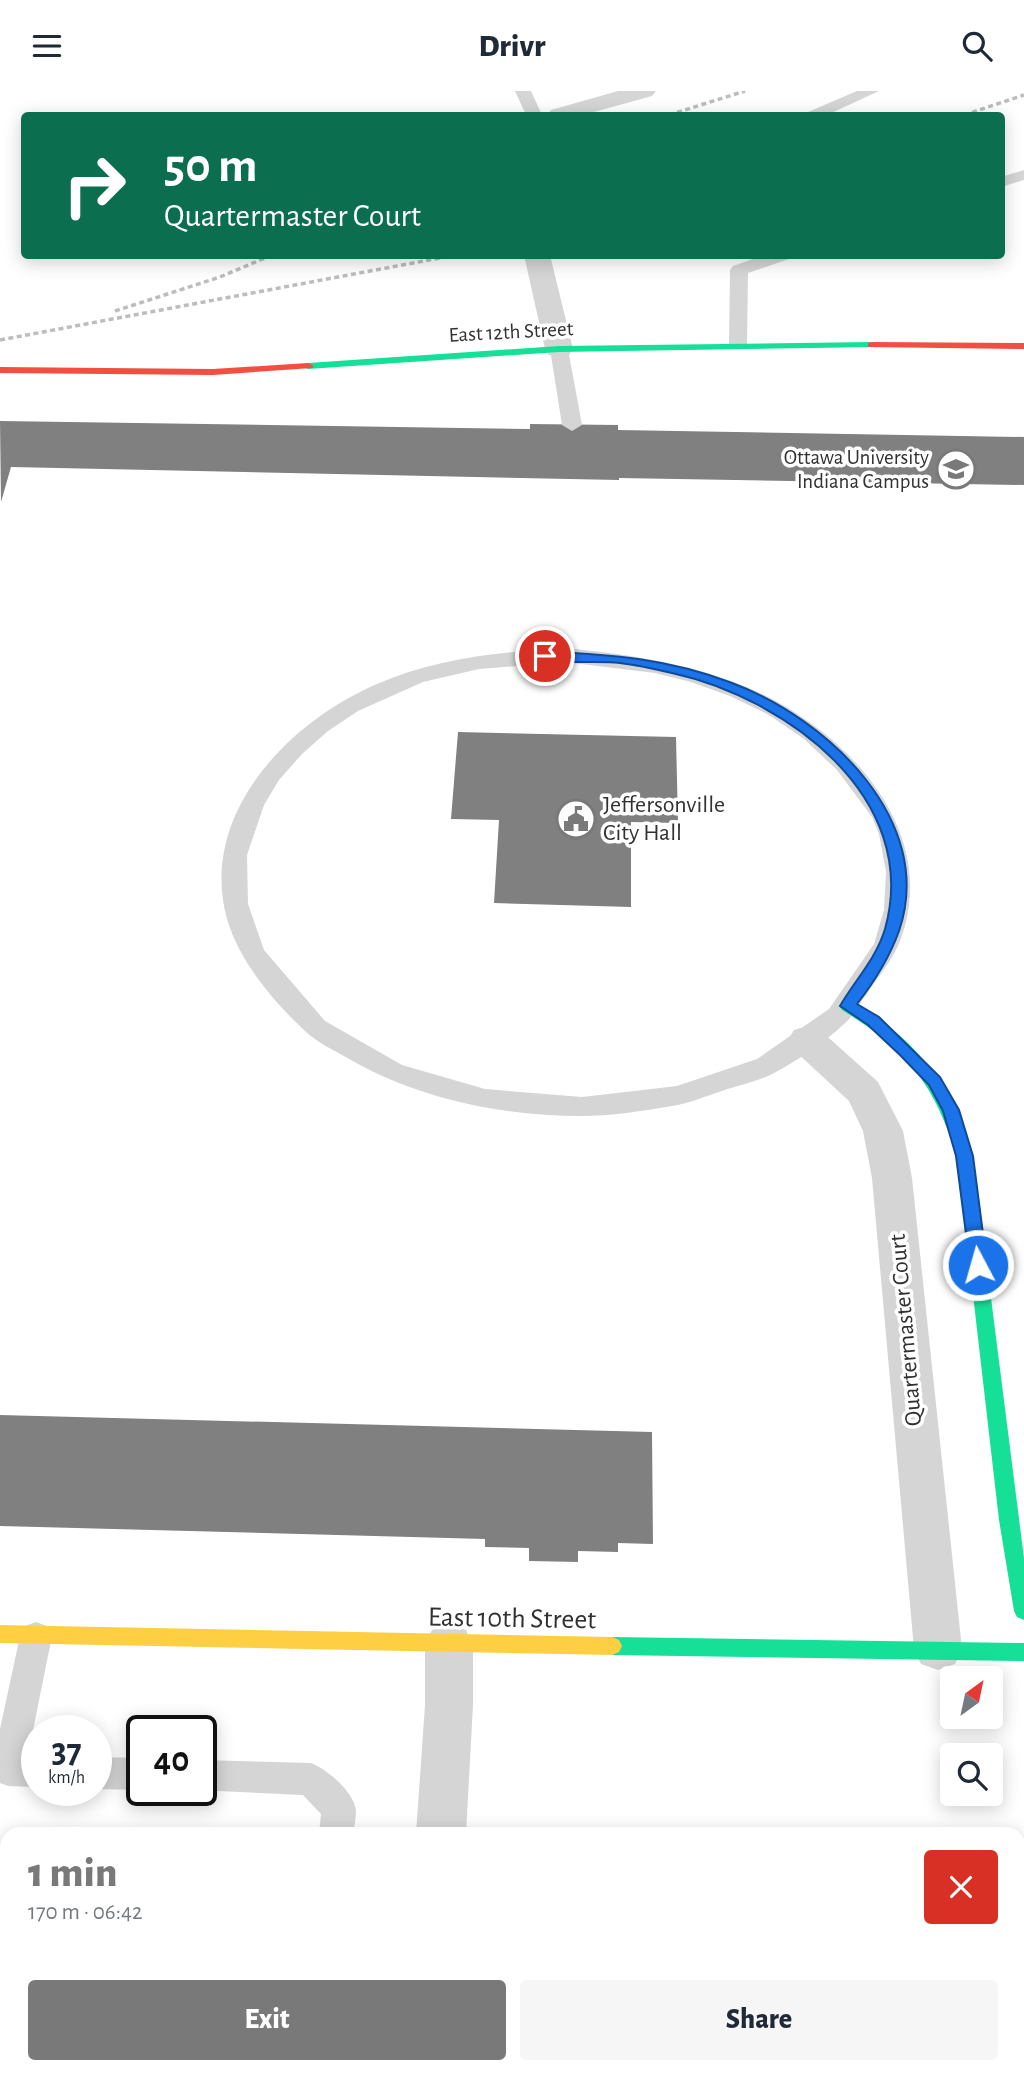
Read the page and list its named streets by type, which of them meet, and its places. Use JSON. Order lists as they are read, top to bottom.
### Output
{
  "streets": {
    "street": ["East 12th Street", "Quartermaster Court", "East 10th Street"]
  },
  "crossings": [
    ["Quartermaster Court", "East 10th Street"]
  ],
  "places": {
    "school or university": ["Ottawa University Indiana Campus"],
    "public building": ["Jeffersonville City Hall"]
  },
  "north": "top right",
  "page": {
    "header": "Drivr",
    "turn": ["50 m", "Quartermaster Court"],
    "speed": "37 km/h",
    "limit": "40",
    "heading": ["1 min", "170 m · 06:42"],
    "buttons": ["Exit", "Share"]
  }
}
